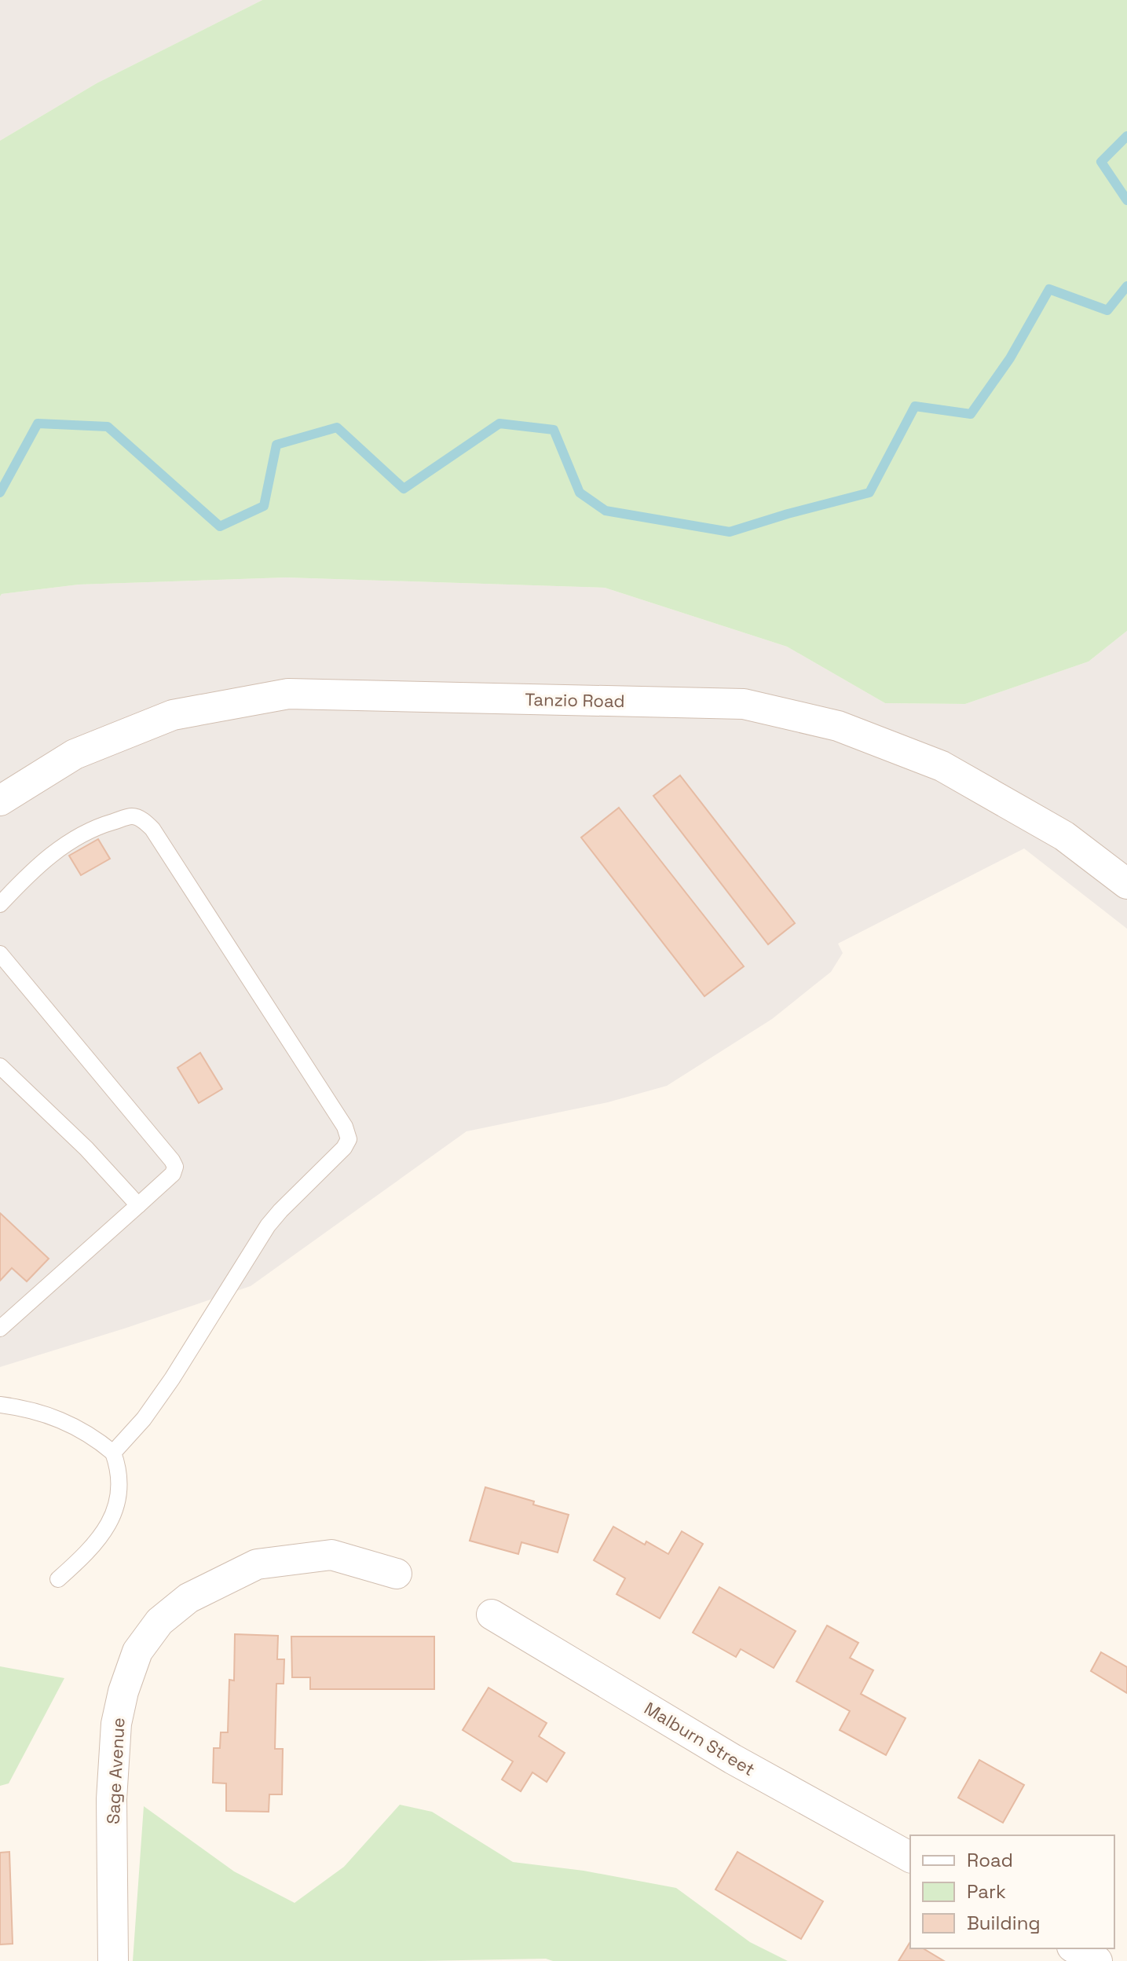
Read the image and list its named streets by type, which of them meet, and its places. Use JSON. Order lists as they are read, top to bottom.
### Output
{
  "streets": {
    "street": ["Tanzio Road", "Malburn Street", "Sage Avenue"]
  },
  "legend": ["Road", "Park", "Building"]
}
